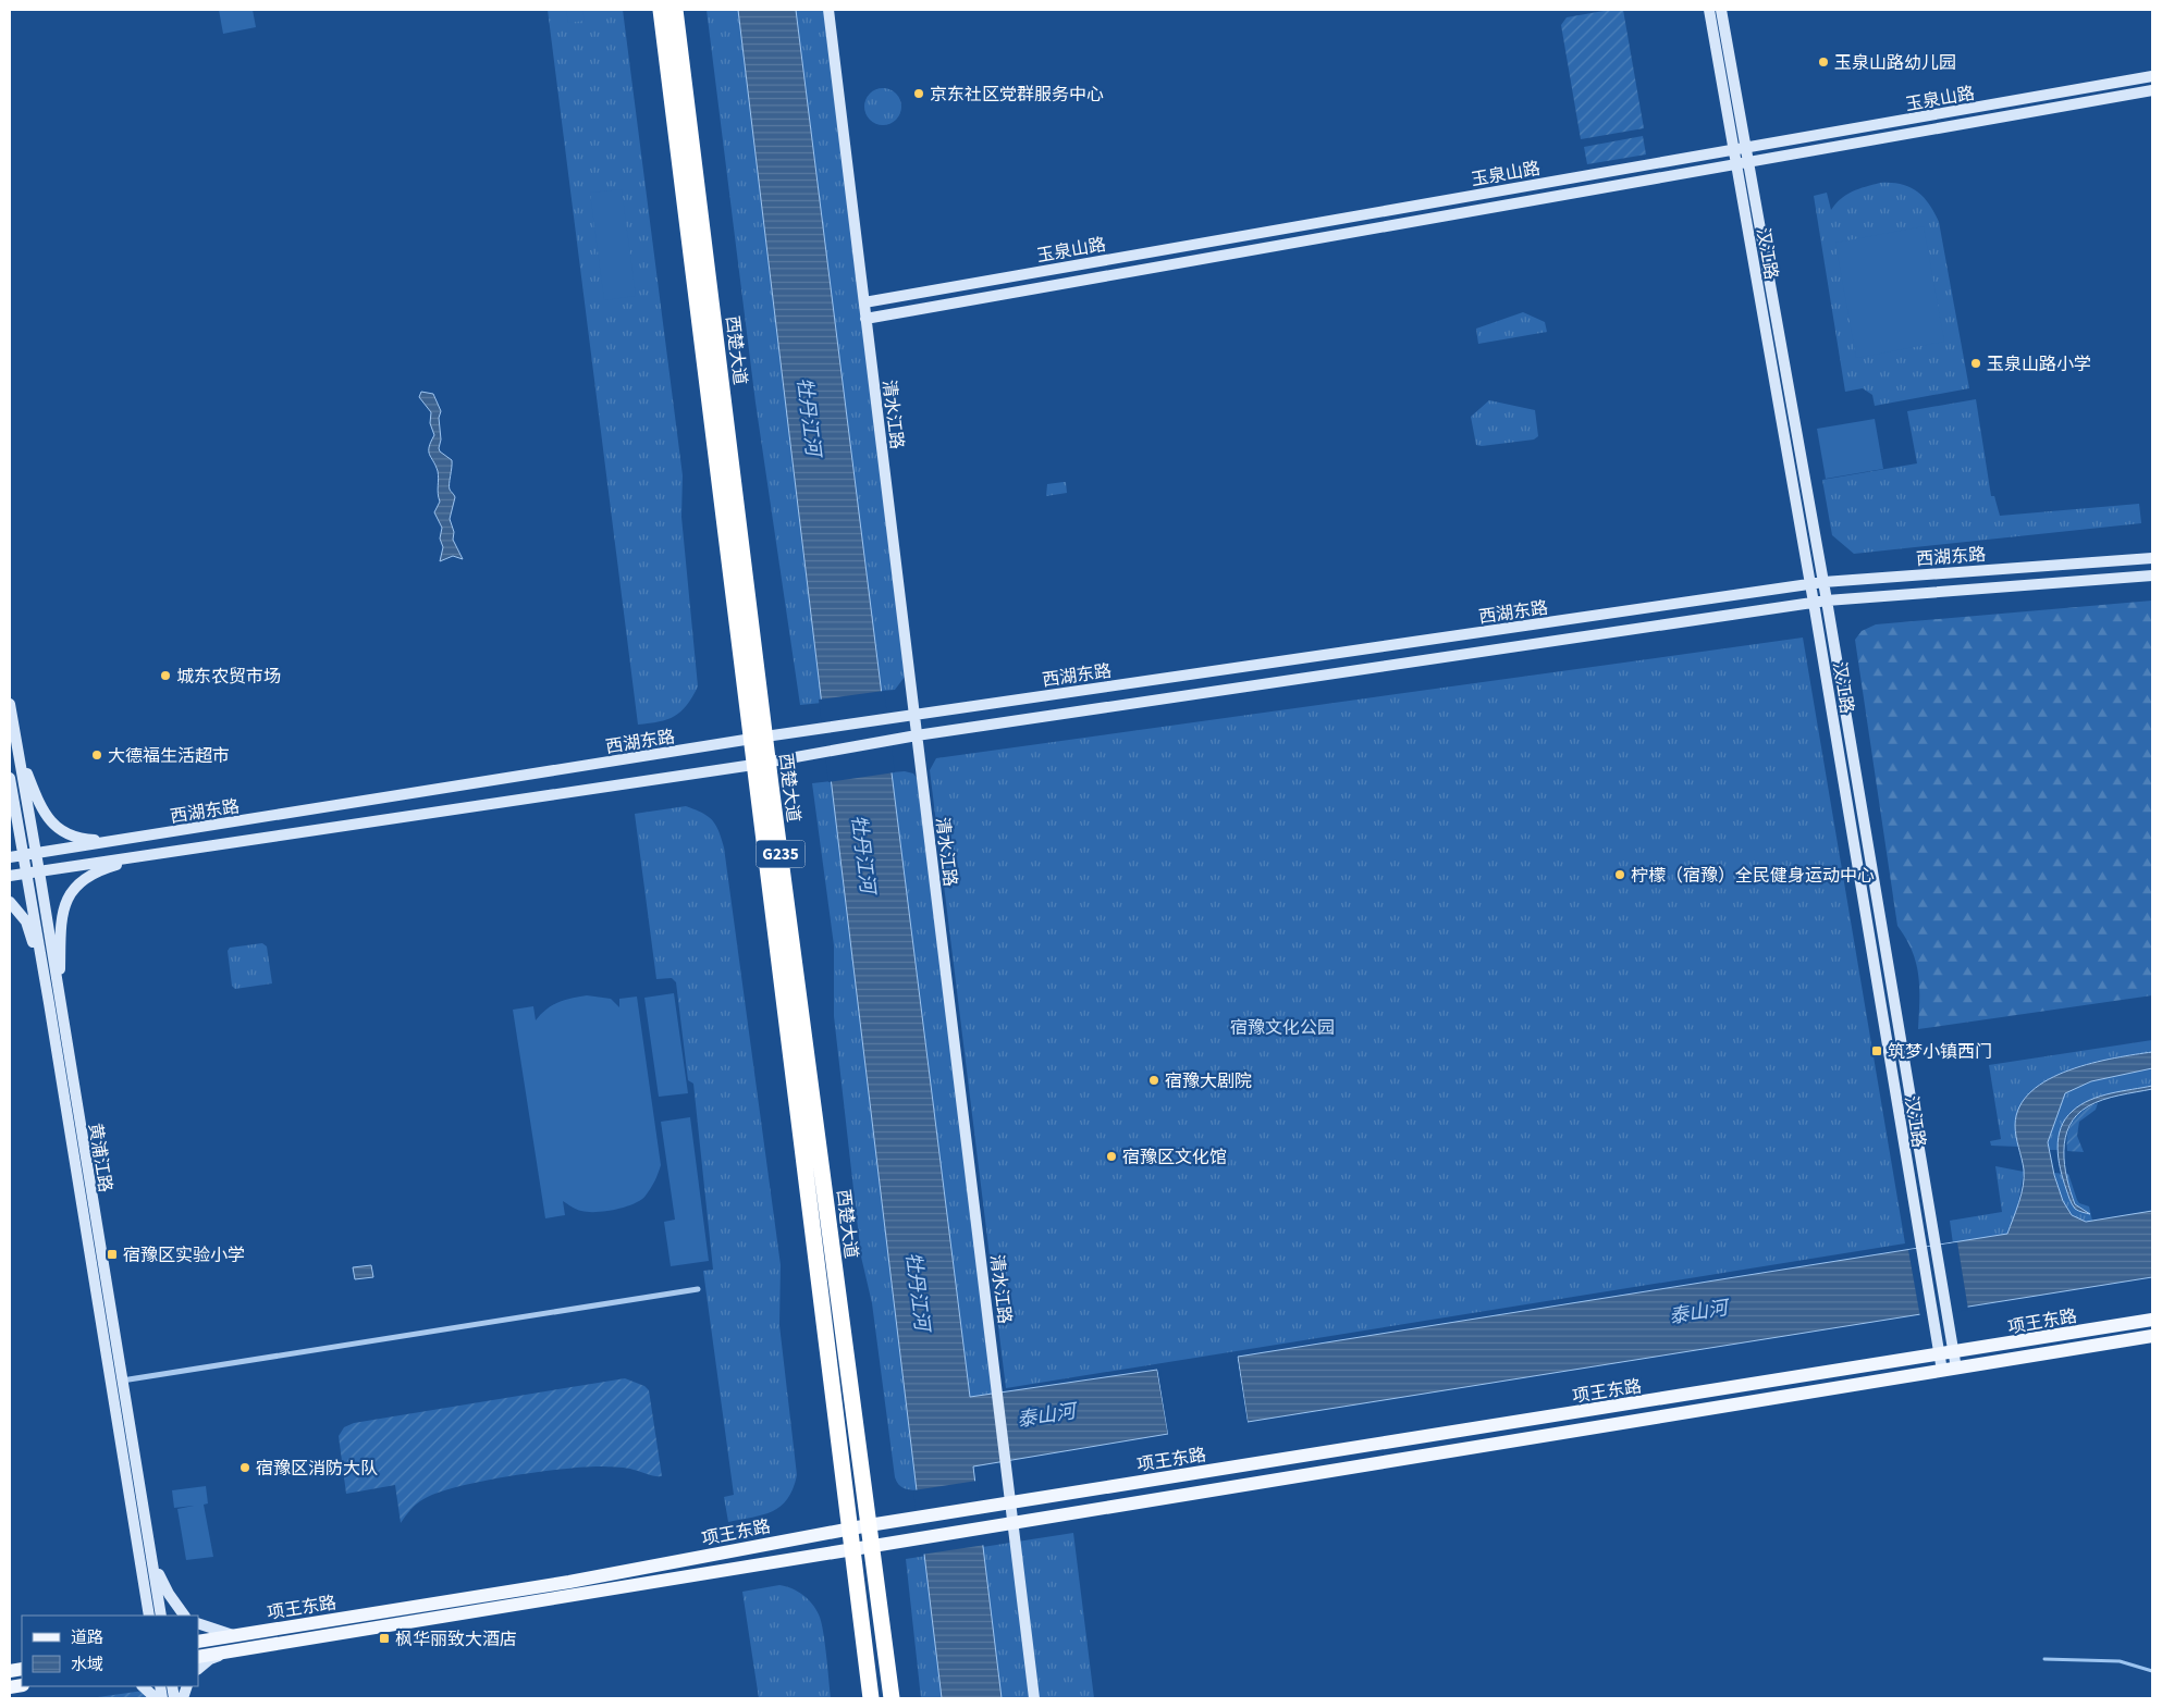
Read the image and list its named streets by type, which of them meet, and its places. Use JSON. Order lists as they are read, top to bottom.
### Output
{
  "streets": {
    "highway": ["西楚大道", "G235"],
    "main road": ["项王东路"],
    "street": [
      "玉泉山路",
      "汉江路",
      "清水江路",
      "西湖东路",
      "黄浦江路"
    ]
  },
  "crossings": [
    ["玉泉山路", "汉江路"],
    ["玉泉山路", "清水江路"],
    ["汉江路", "西湖东路"],
    ["汉江路", "项王东路"],
    ["西楚大道", "西湖东路"],
    ["西楚大道", "项王东路"],
    ["清水江路", "西湖东路"],
    ["清水江路", "项王东路"],
    ["西湖东路", "黄浦江路"]
  ],
  "water": ["牡丹江河", "泰山河"],
  "parks": ["宿豫文化公园"],
  "places": {
    "other": [
      "玉泉山路幼儿园",
      "京东社区党群服务中心",
      "玉泉山路小学",
      "城东农贸市场",
      "大德福生活超市",
      "柠檬（宿豫）全民健身运动中心",
      "宿豫大剧院",
      "宿豫区文化馆",
      "宿豫区消防大队"
    ],
    "transit": ["筑梦小镇西门", "宿豫区实验小学", "枫华丽致大酒店"]
  },
  "legend": ["道路", "水域"]
}
